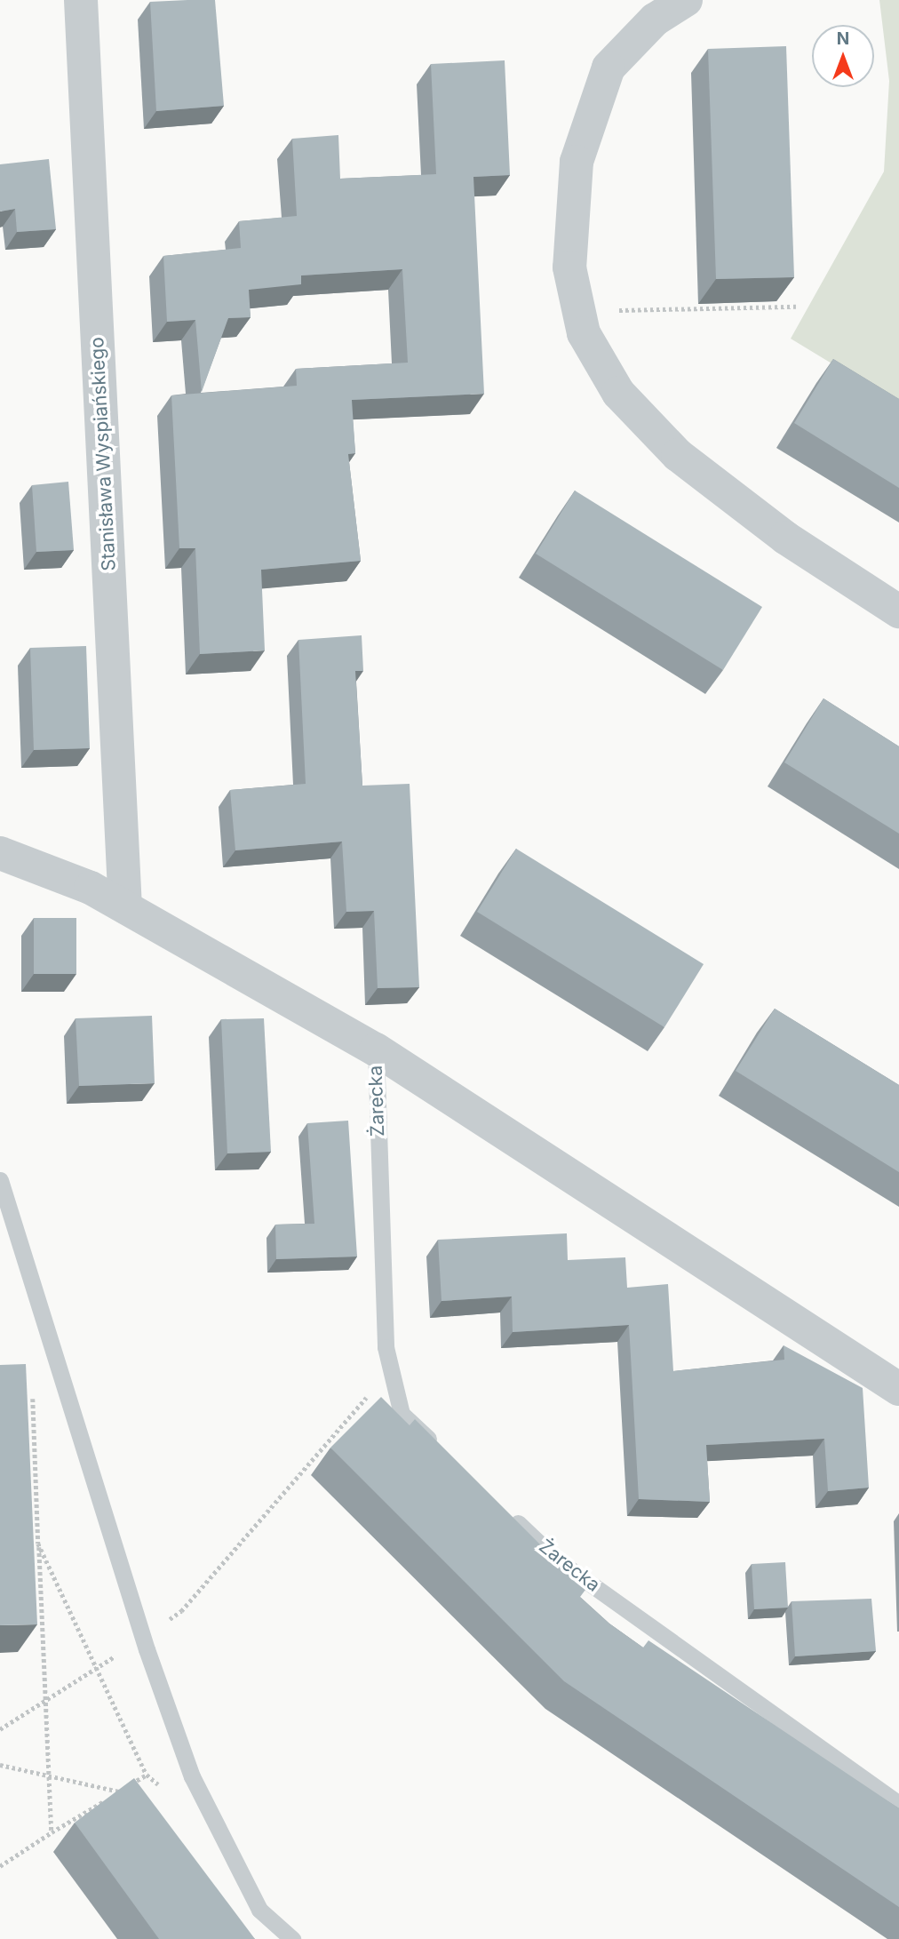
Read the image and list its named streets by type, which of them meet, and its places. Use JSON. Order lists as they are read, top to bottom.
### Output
{
  "streets": {
    "street": ["Stanisława Wyspiańskiego", "Żarecka"]
  },
  "crossings": [
    ["Stanisława Wyspiańskiego", "Żarecka"]
  ],
  "north": "top"
}
